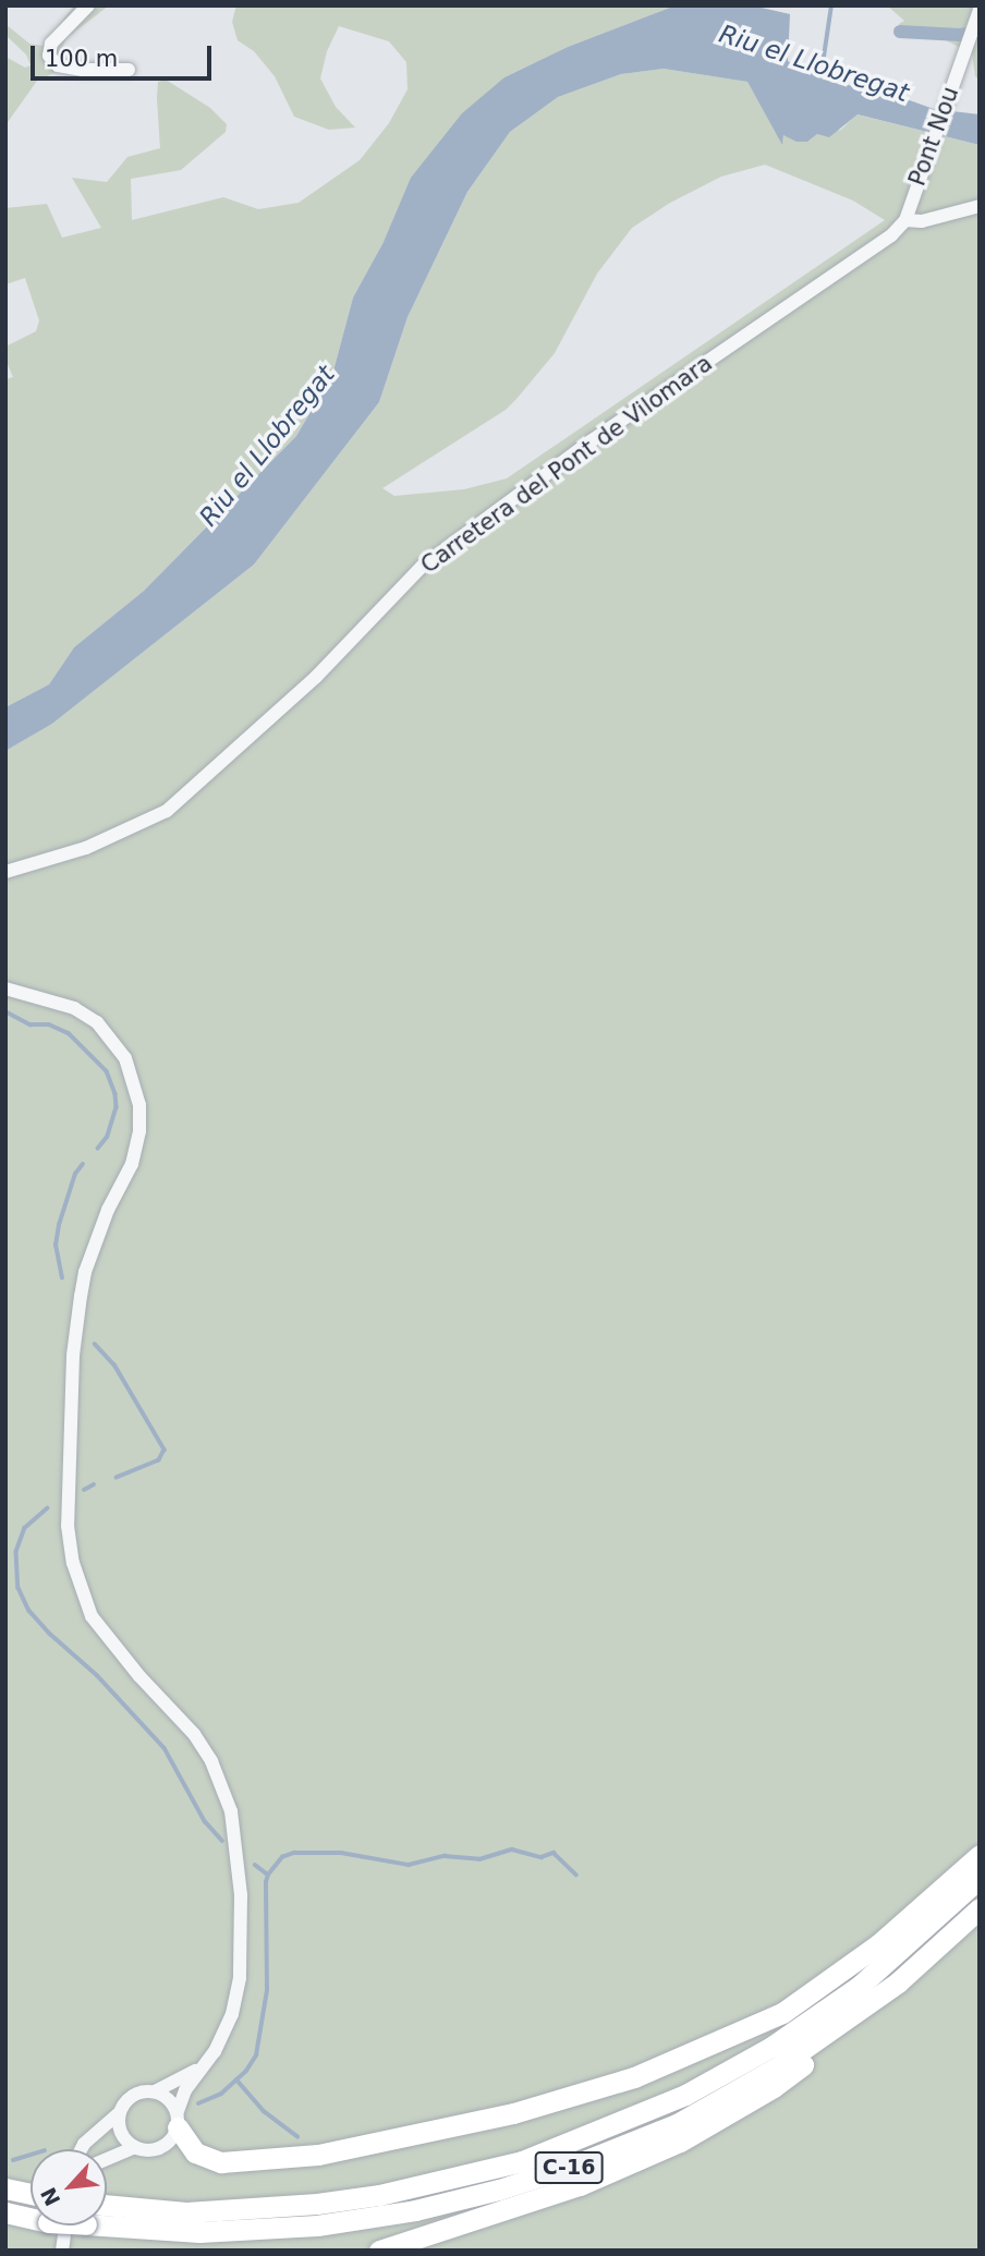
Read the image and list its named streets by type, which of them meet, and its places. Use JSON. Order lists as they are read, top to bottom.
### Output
{
  "streets": {
    "highway": ["C-16"],
    "street": ["Pont Nou", "Carretera del Pont de Vilomara"]
  },
  "crossings": [
    ["Pont Nou", "Carretera del Pont de Vilomara"]
  ],
  "water": ["Riu el Llobregat"],
  "scale_bar": "100 m",
  "north": "bottom left"
}
